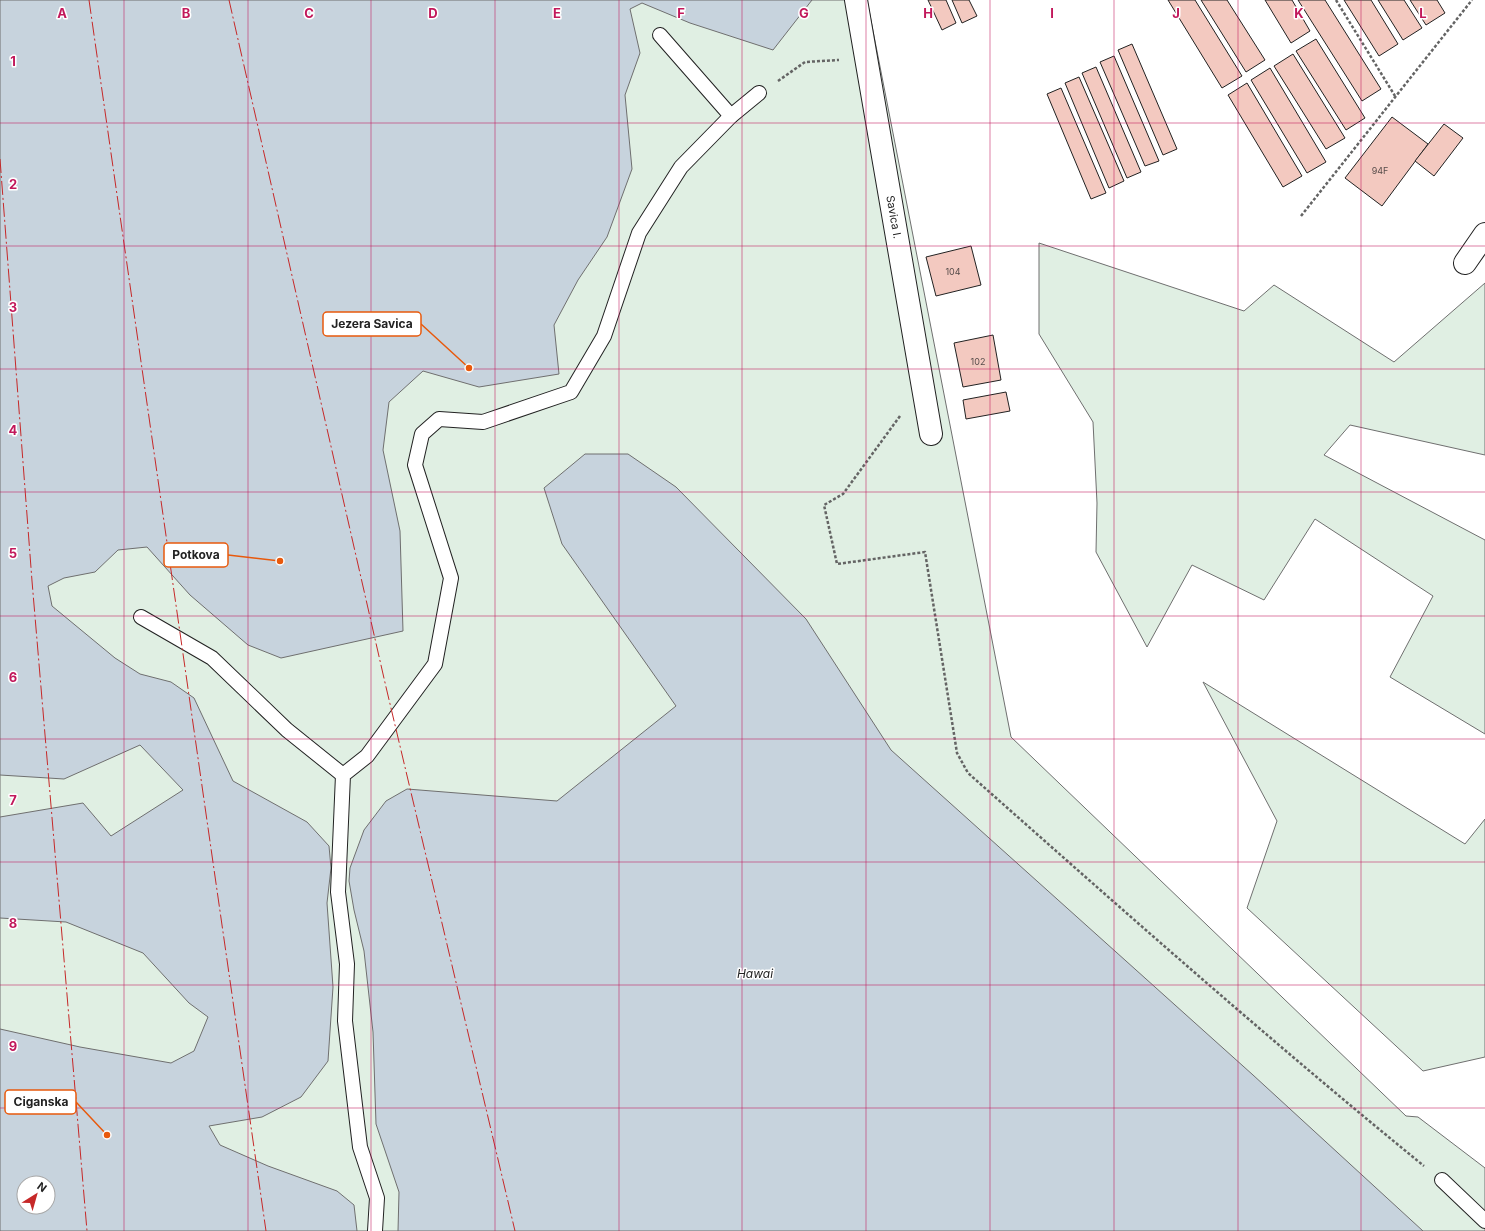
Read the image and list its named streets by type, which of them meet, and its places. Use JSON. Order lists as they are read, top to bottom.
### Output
{
  "streets": {
    "street": ["Savica I."]
  },
  "water": ["Hawai"],
  "places": ["Jezera Savica", "Potkova", "Ciganska"],
  "house_numbers": ["94F", "104", "102"],
  "north": "top right",
  "grid": {
    "columns": [
      "A",
      "B",
      "C",
      "D",
      "E",
      "F",
      "G",
      "H",
      "I",
      "J",
      "K",
      "L"
    ],
    "rows": [
      "1",
      "2",
      "3",
      "4",
      "5",
      "6",
      "7",
      "8",
      "9"
    ]
  }
}
